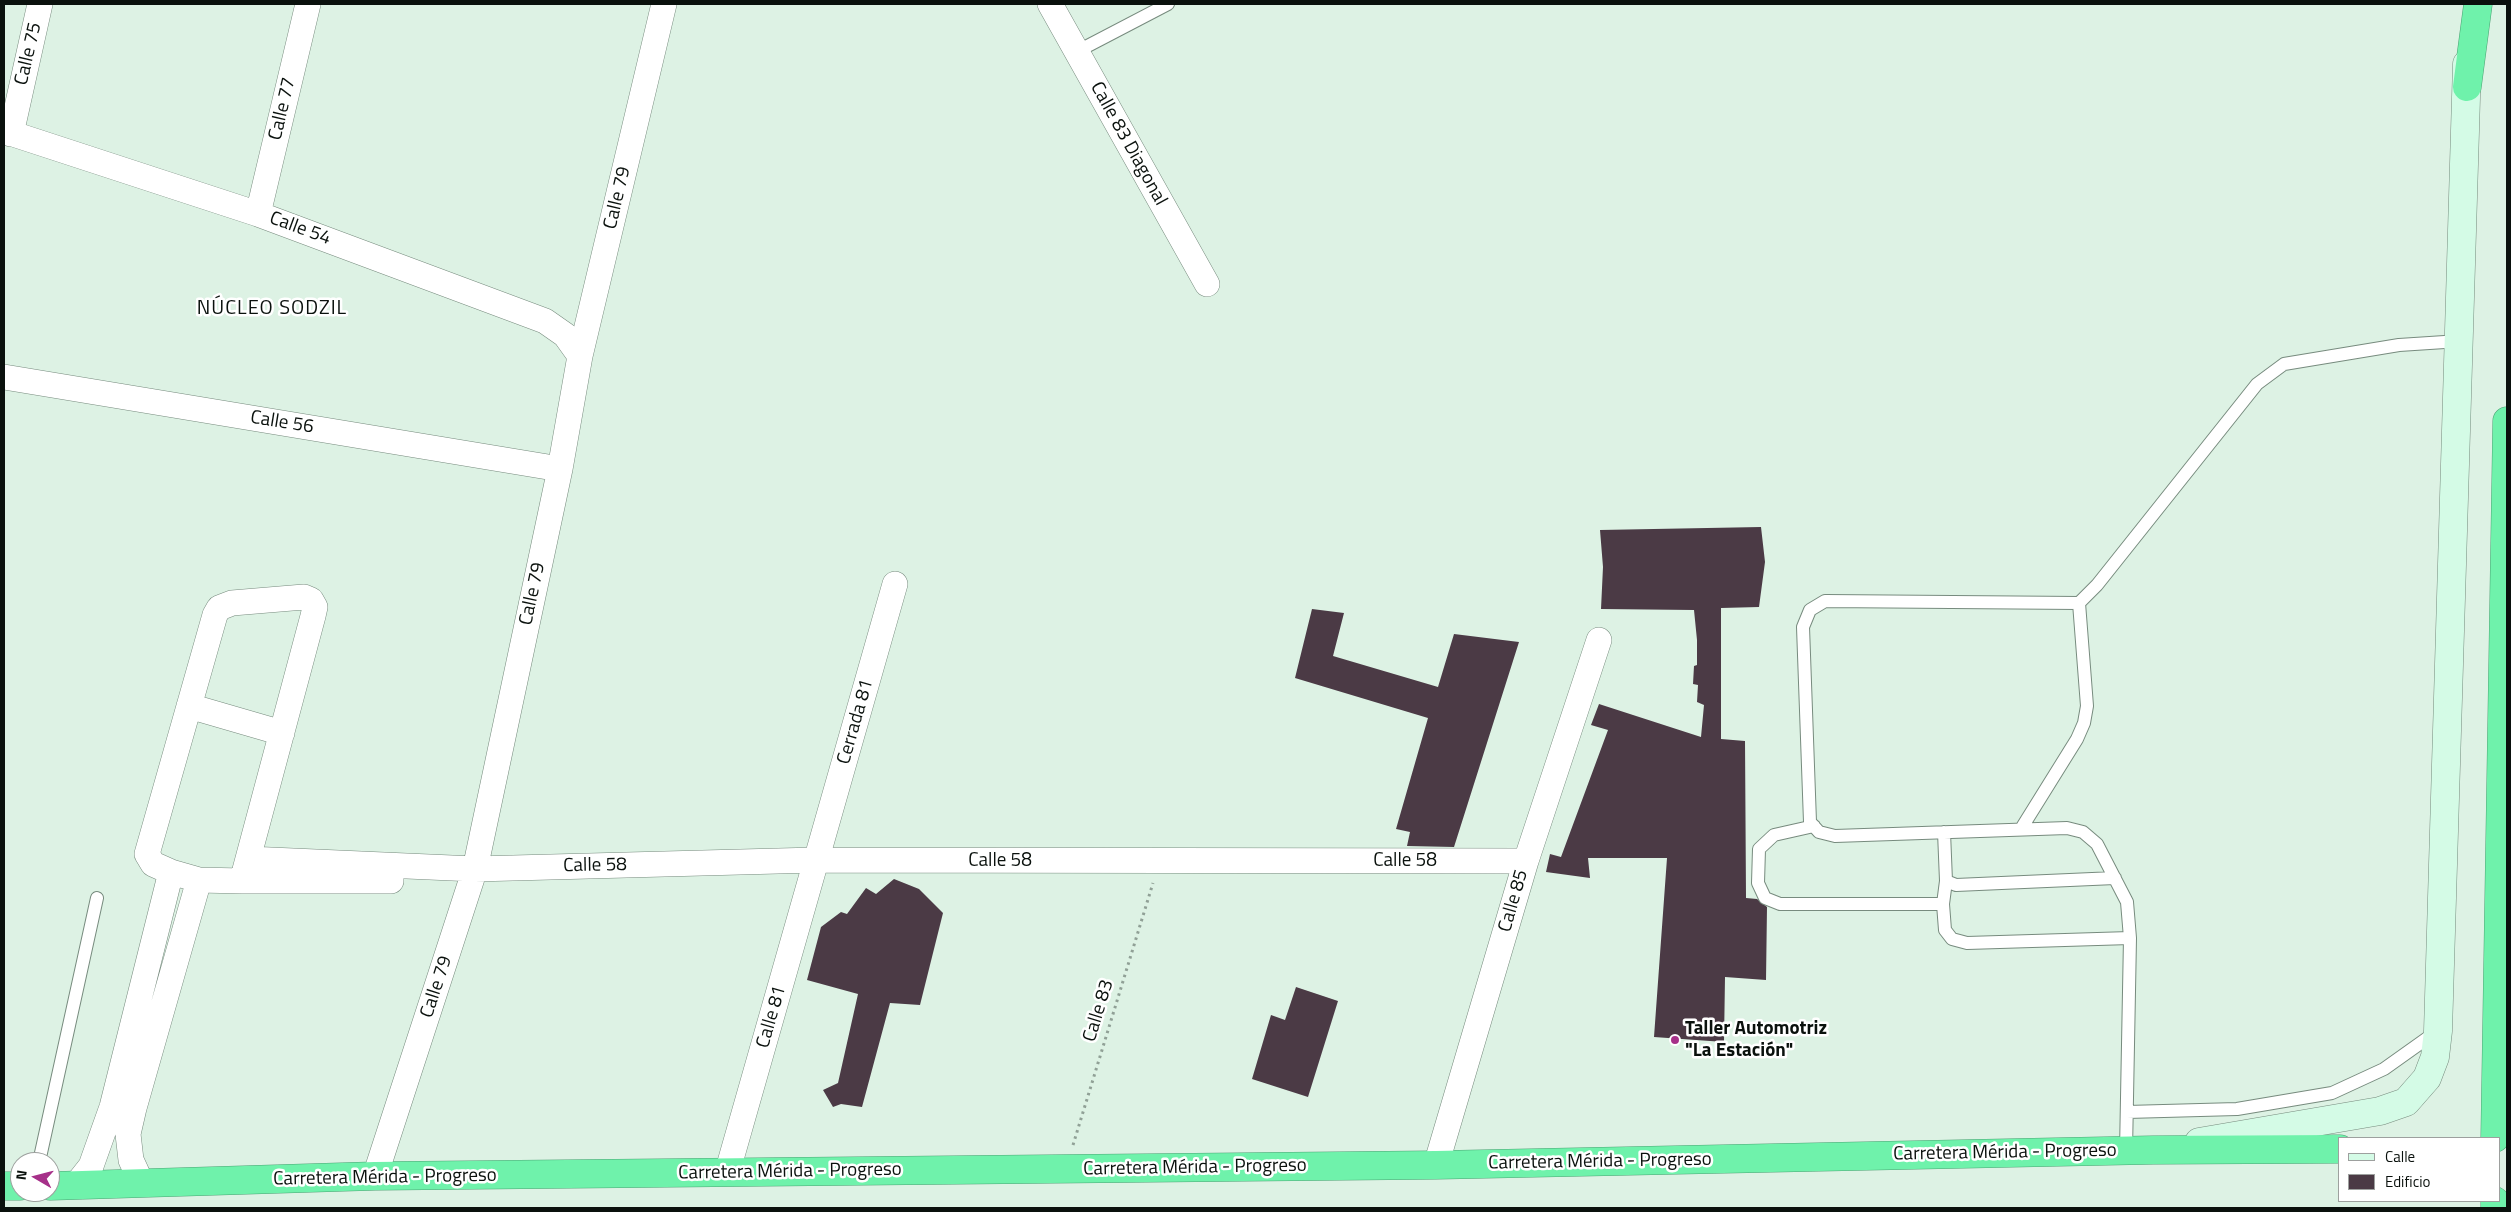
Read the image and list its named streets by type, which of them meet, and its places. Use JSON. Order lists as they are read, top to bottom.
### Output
{
  "streets": {
    "highway": ["Carretera Mérida - Progreso"],
    "street": [
      "Calle 75",
      "Calle 77",
      "Calle 83 Diagonal",
      "Calle 79",
      "Calle 54",
      "Calle 56",
      "Cerrada 81",
      "Calle 58",
      "Calle 85",
      "Calle 81"
    ],
    "path": ["Calle 83"]
  },
  "crossings": [
    ["Calle 75", "Calle 54"],
    ["Calle 77", "Calle 54"],
    ["Calle 79", "Calle 54"],
    ["Calle 79", "Calle 56"],
    ["Calle 79", "Calle 58"],
    ["Calle 79", "Carretera Mérida - Progreso"],
    ["Cerrada 81", "Calle 58"],
    ["Cerrada 81", "Calle 81"],
    ["Calle 58", "Calle 85"],
    ["Calle 58", "Calle 83"],
    ["Calle 58", "Calle 81"],
    ["Calle 85", "Carretera Mérida - Progreso"],
    ["Calle 83", "Carretera Mérida - Progreso"],
    ["Calle 81", "Carretera Mérida - Progreso"]
  ],
  "districts": ["NÚCLEO SODZIL"],
  "places": ["Taller Automotriz \"La Estación\""],
  "legend": ["Calle", "Edificio"],
  "north": "left"
}
